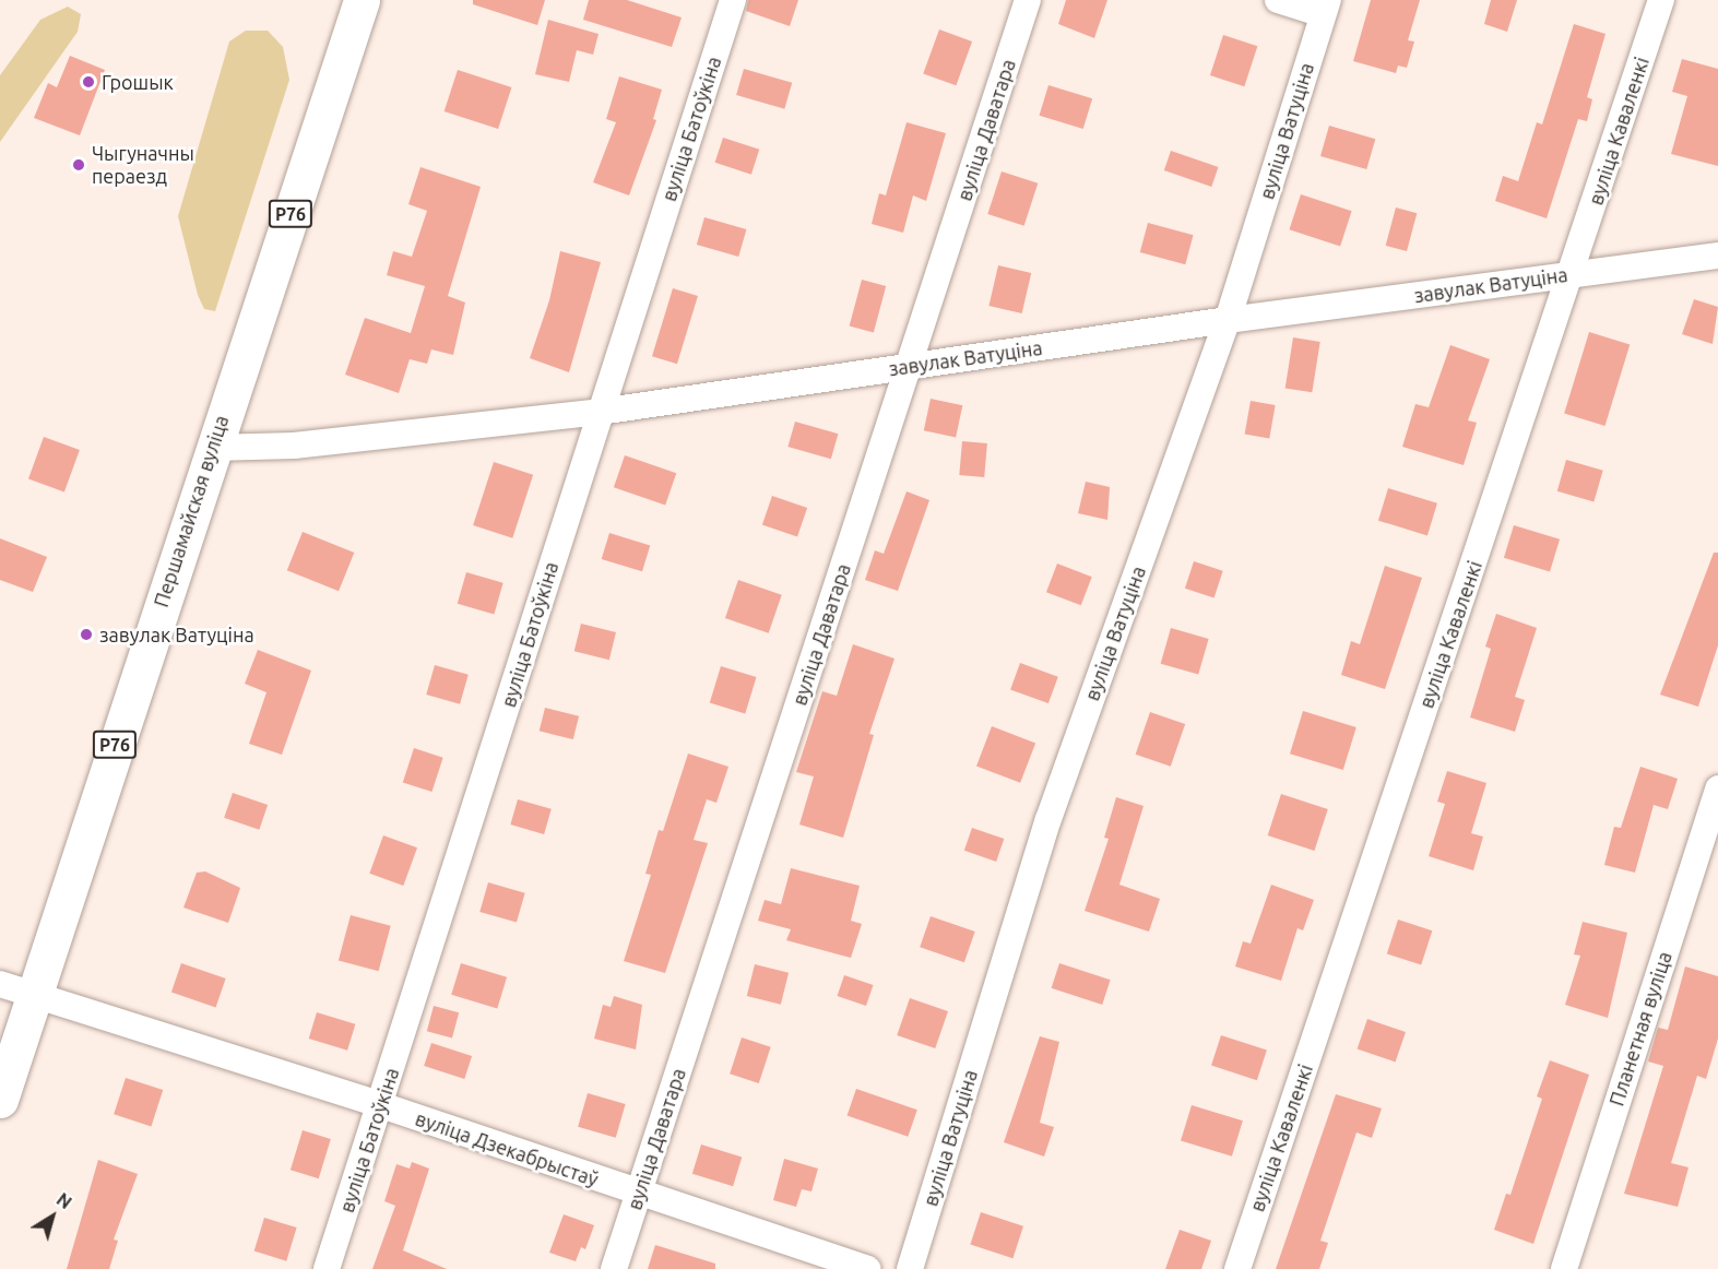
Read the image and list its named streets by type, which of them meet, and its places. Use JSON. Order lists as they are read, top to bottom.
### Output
{
  "streets": {
    "main road": ["Р76", "Першамайская вуліца"],
    "street": [
      "вуліца Батоўкіна",
      "вуліца Даватара",
      "вуліца Ватуціна",
      "вуліца Каваленкі",
      "завулак Ватуціна",
      "Планетная вуліца",
      "вуліца Дзекабрыстаў"
    ]
  },
  "crossings": [
    ["вуліца Батоўкіна", "завулак Ватуціна"],
    ["вуліца Батоўкіна", "вуліца Дзекабрыстаў"],
    ["вуліца Даватара", "завулак Ватуціна"],
    ["вуліца Даватара", "вуліца Дзекабрыстаў"],
    ["вуліца Ватуціна", "завулак Ватуціна"],
    ["вуліца Каваленкі", "завулак Ватуціна"],
    ["завулак Ватуціна", "Першамайская вуліца"],
    ["Першамайская вуліца", "вуліца Дзекабрыстаў"]
  ],
  "places": ["Грошык", "Чыгуначны пераезд", "завулак Ватуціна"],
  "north": "top right"
}
